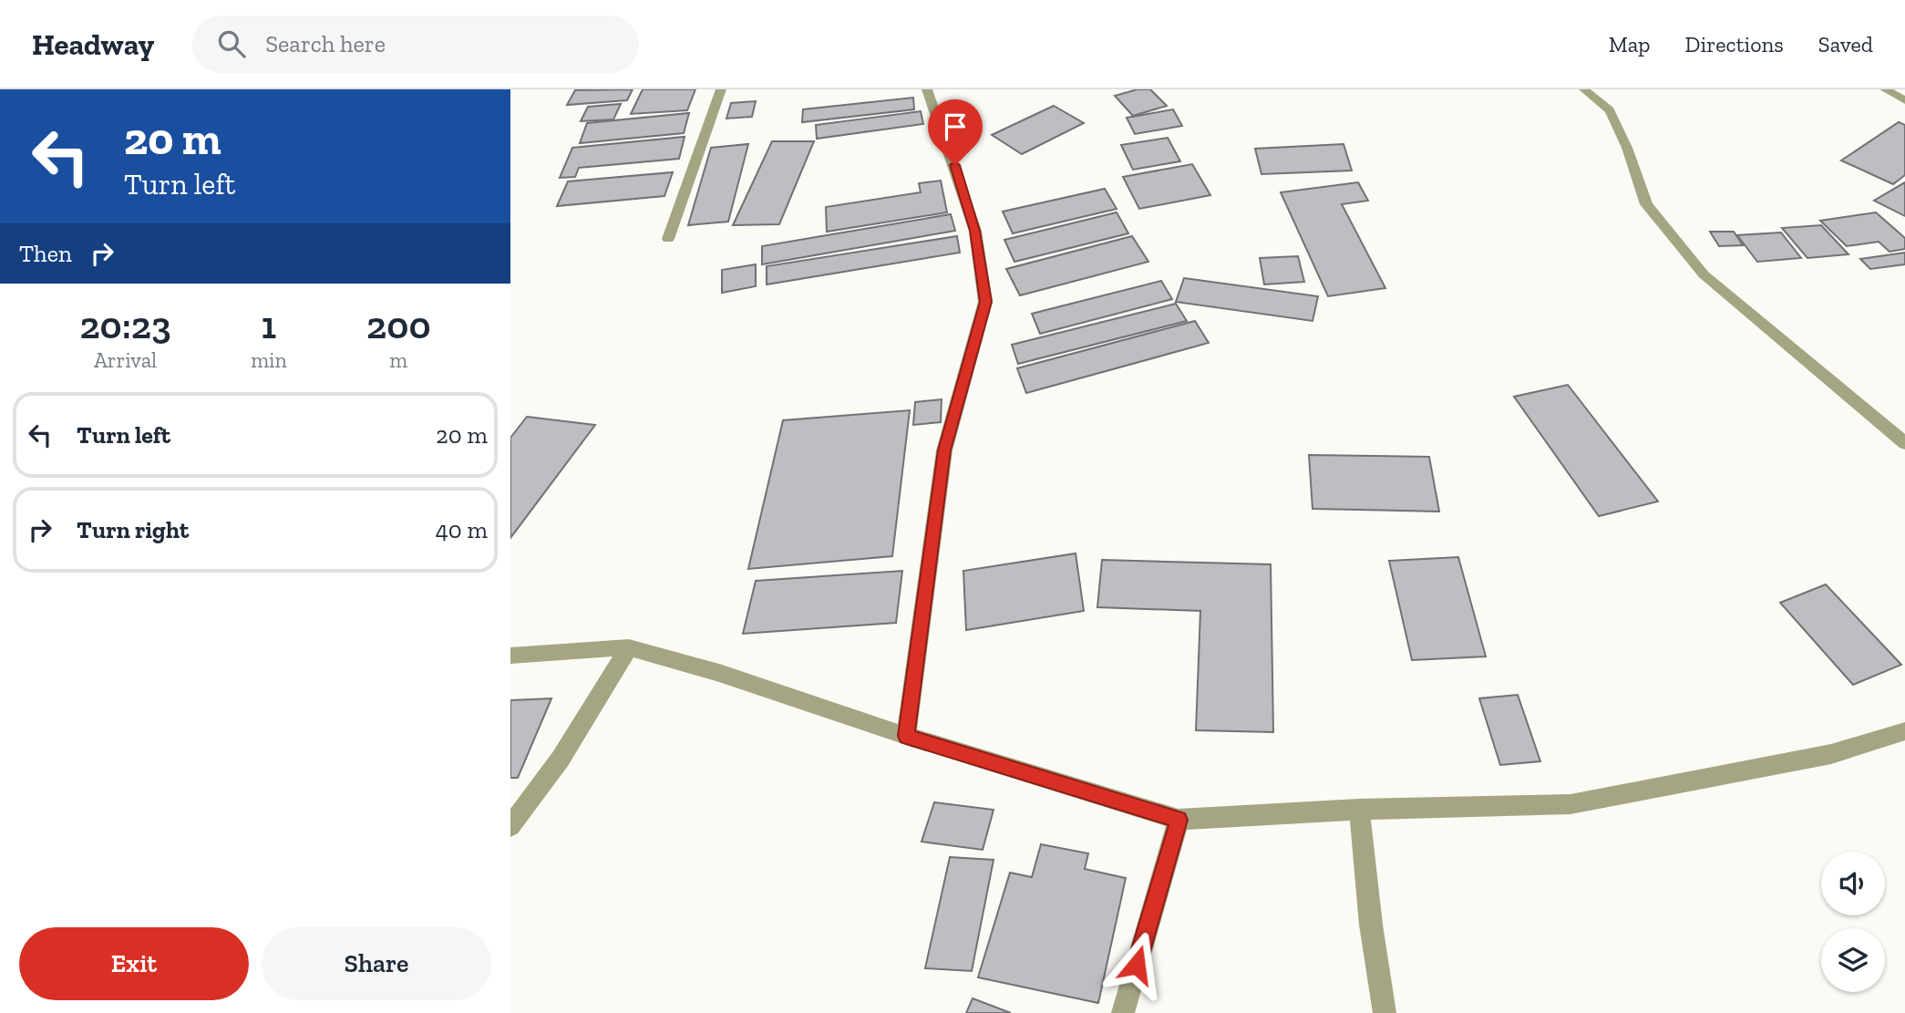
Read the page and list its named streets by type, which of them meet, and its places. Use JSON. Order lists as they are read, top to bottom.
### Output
{
  "page": {
    "header": "Headway",
    "search": "Search here",
    "nav": ["Map", "Directions", "Saved"],
    "turn": ["20 m", "Turn left"],
    "then": "Then",
    "eta": [
      "20:23",
      "Arrival",
      "1",
      "min",
      "200",
      "m"
    ],
    "list": [
      {
        "name": "Turn left",
        "value": "20 m"
      },
      {
        "name": "Turn right",
        "value": "40 m"
      }
    ],
    "buttons": ["Exit", "Share"]
  }
}
